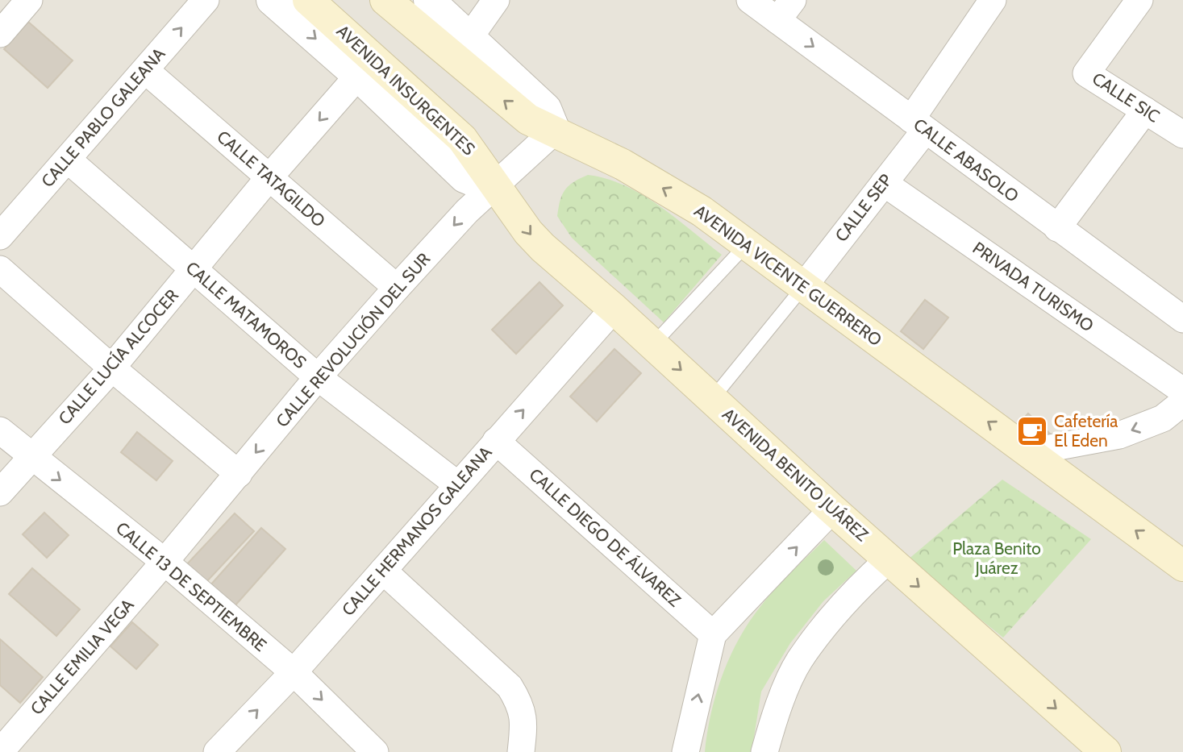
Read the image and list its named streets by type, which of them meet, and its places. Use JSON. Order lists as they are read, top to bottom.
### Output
{
  "streets": {
    "main road": ["AVENIDA INSURGENTES", "AVENIDA VICENTE GUERRERO", "AVENIDA BENITO JUÁREZ"],
    "street": [
      "CALLE SIC",
      "CALLE PABLO GALEANA",
      "CALLE ABASOLO",
      "CALLE TATAGILDO",
      "CALLE SEP",
      "PRIVADA TURISMO",
      "CALLE MATAMOROS",
      "CALLE REVOLUCIÓN DEL SUR",
      "CALLE LUCÍA ALCOCER",
      "CALLE HERMANOS GALEANA",
      "CALLE DIEGO DE ÁLVAREZ",
      "CALLE 13 DE SEPTIEMBRE",
      "CALLE EMILIA VEGA"
    ]
  },
  "crossings": [
    ["AVENIDA INSURGENTES", "CALLE REVOLUCIÓN DEL SUR"],
    ["AVENIDA INSURGENTES", "AVENIDA BENITO JUÁREZ"],
    ["CALLE PABLO GALEANA", "CALLE TATAGILDO"],
    ["CALLE PABLO GALEANA", "CALLE MATAMOROS"],
    ["CALLE ABASOLO", "CALLE SEP"],
    ["CALLE TATAGILDO", "CALLE REVOLUCIÓN DEL SUR"],
    ["CALLE TATAGILDO", "CALLE LUCÍA ALCOCER"],
    ["CALLE SEP", "AVENIDA VICENTE GUERRERO"],
    ["CALLE SEP", "PRIVADA TURISMO"],
    ["AVENIDA VICENTE GUERRERO", "CALLE REVOLUCIÓN DEL SUR"],
    ["CALLE MATAMOROS", "CALLE REVOLUCIÓN DEL SUR"],
    ["CALLE MATAMOROS", "CALLE LUCÍA ALCOCER"],
    ["CALLE MATAMOROS", "CALLE HERMANOS GALEANA"],
    ["CALLE REVOLUCIÓN DEL SUR", "AVENIDA BENITO JUÁREZ"],
    ["CALLE REVOLUCIÓN DEL SUR", "CALLE 13 DE SEPTIEMBRE"],
    ["CALLE REVOLUCIÓN DEL SUR", "CALLE EMILIA VEGA"],
    ["CALLE LUCÍA ALCOCER", "CALLE 13 DE SEPTIEMBRE"],
    ["AVENIDA BENITO JUÁREZ", "CALLE HERMANOS GALEANA"],
    ["CALLE HERMANOS GALEANA", "CALLE DIEGO DE ÁLVAREZ"],
    ["CALLE HERMANOS GALEANA", "CALLE 13 DE SEPTIEMBRE"],
    ["CALLE 13 DE SEPTIEMBRE", "CALLE EMILIA VEGA"]
  ],
  "one_way": [
    "AVENIDA VICENTE GUERRERO",
    "CALLE REVOLUCIÓN DEL SUR",
    "AVENIDA BENITO JUÁREZ",
    "CALLE HERMANOS GALEANA"
  ],
  "parks": ["Plaza Benito Juárez"],
  "places": {
    "cafe": ["Cafetería El Eden"]
  }
}
